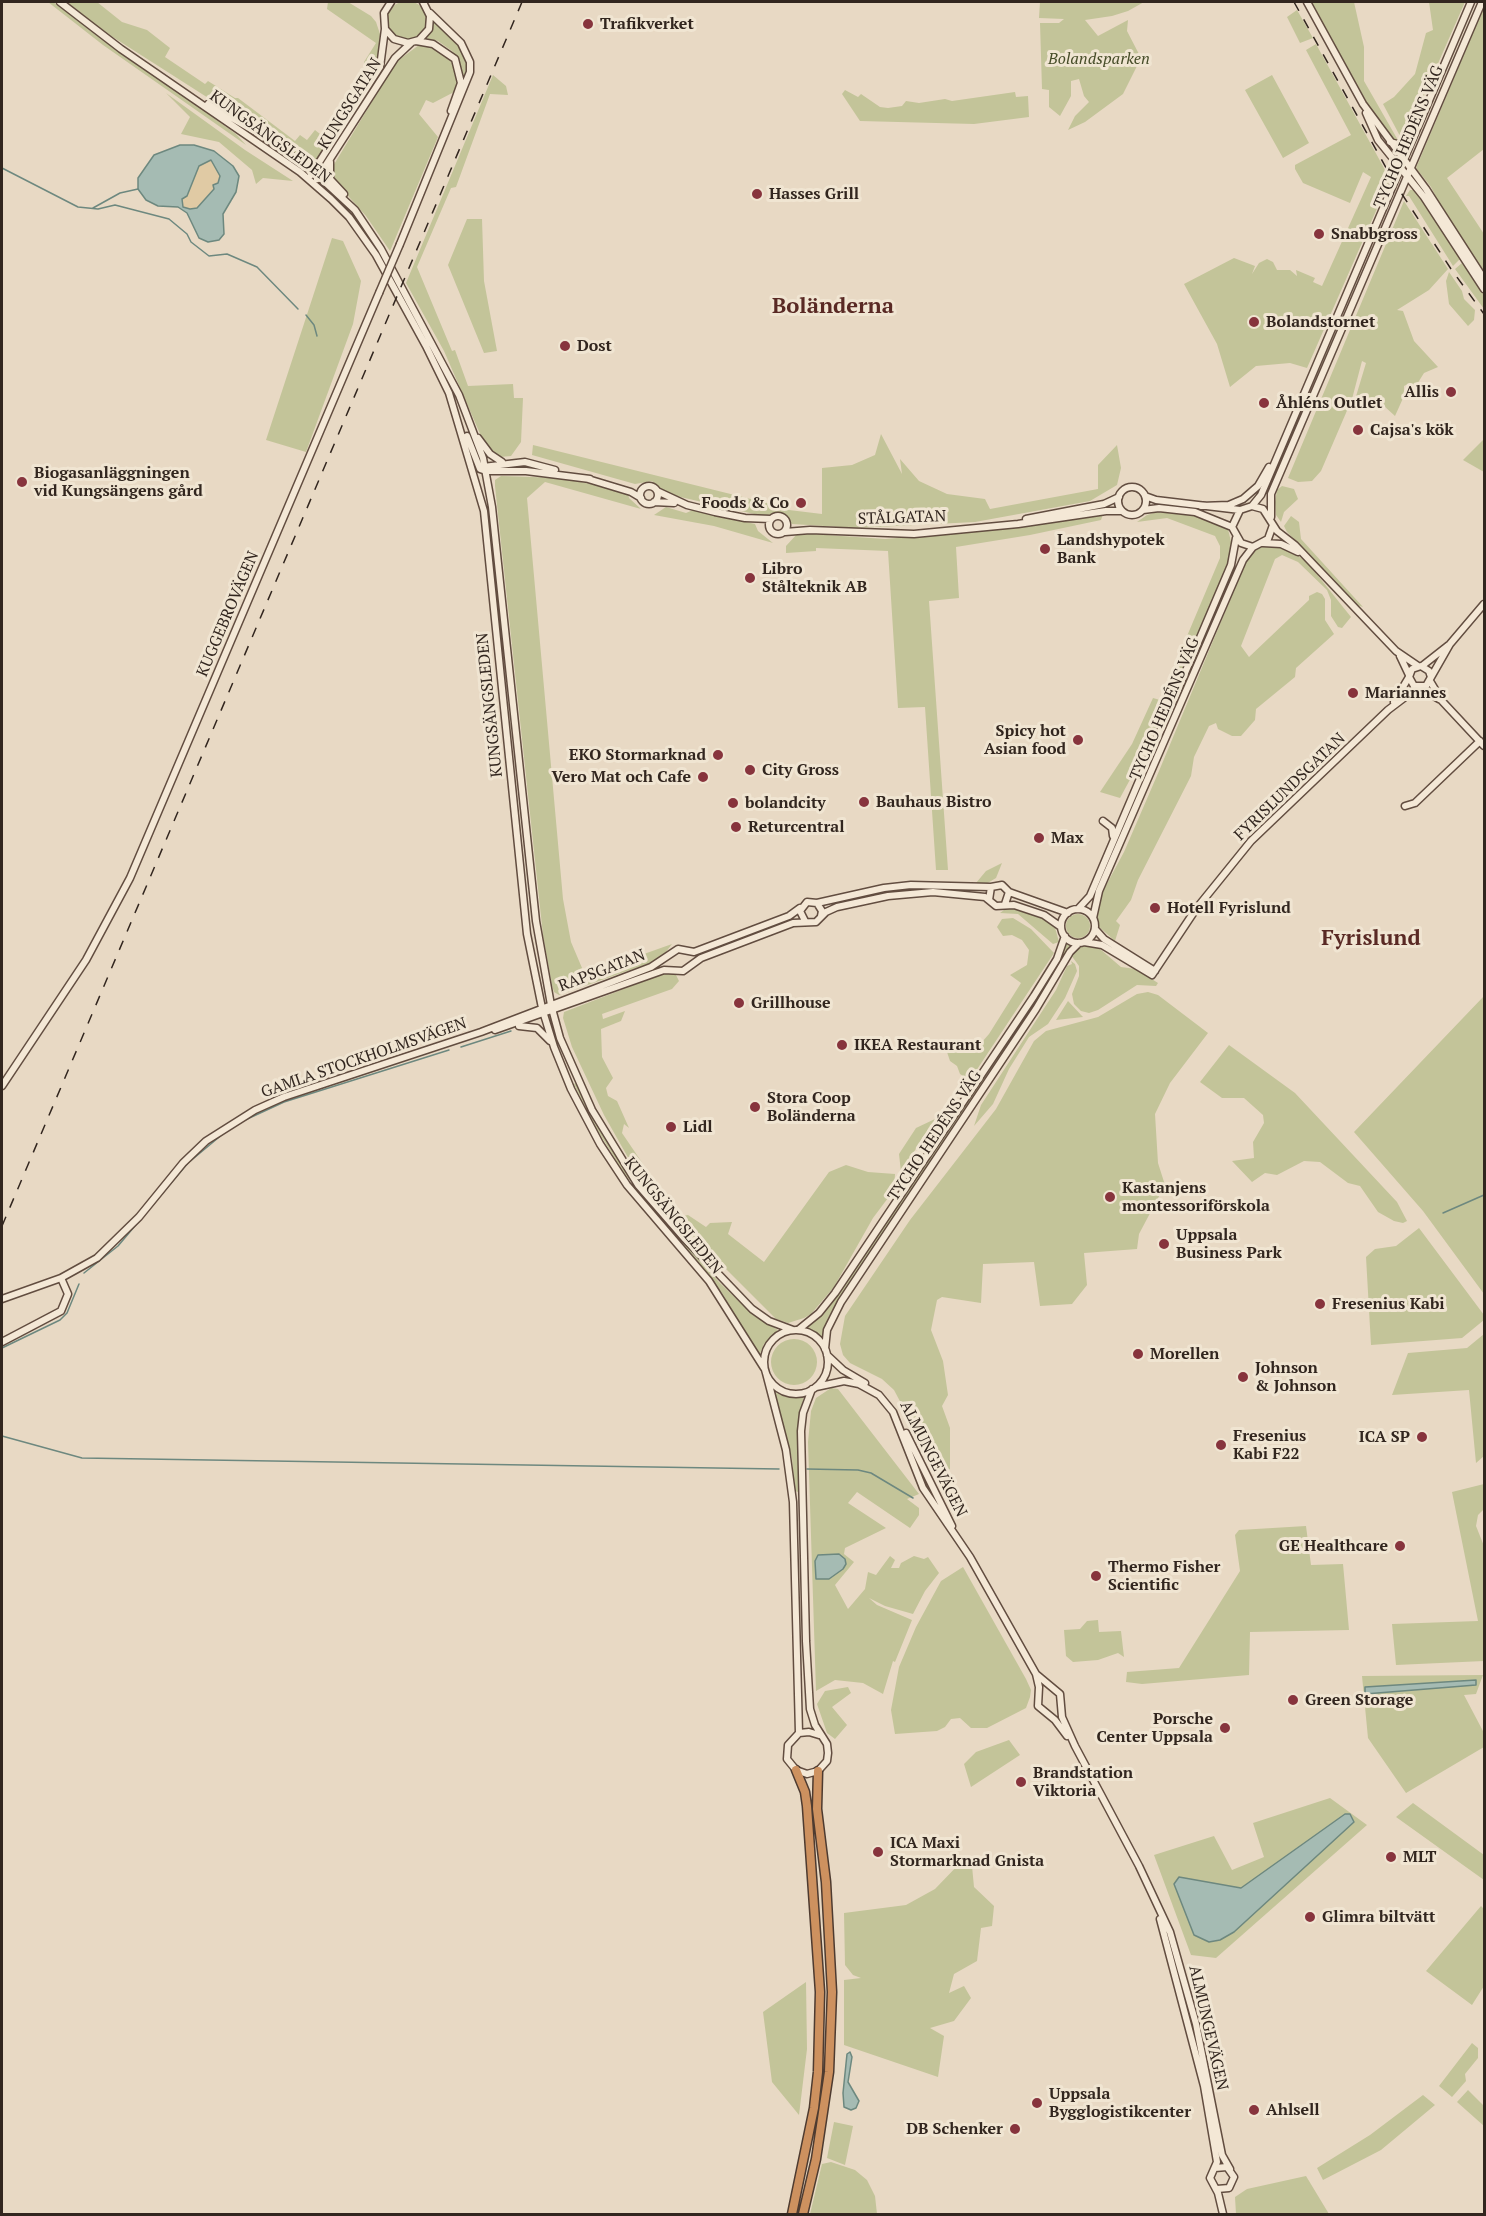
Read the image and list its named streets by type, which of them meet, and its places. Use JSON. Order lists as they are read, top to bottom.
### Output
{
  "streets": {
    "main road": [
      "KUNGSGATAN",
      "KUNGSÄNGSLEDEN",
      "TYCHO HEDÉNS VÄG",
      "STÅLGATAN",
      "KUGGEBROVÄGEN",
      "FYRISLUNDSGATAN",
      "RAPSGATAN",
      "GAMLA STOCKHOLMSVÄGEN",
      "ALMUNGEVÄGEN"
    ]
  },
  "crossings": [
    ["KUNGSGATAN", "KUNGSÄNGSLEDEN"],
    ["KUNGSGATAN", "KUGGEBROVÄGEN"],
    ["KUNGSÄNGSLEDEN", "TYCHO HEDÉNS VÄG"],
    ["KUNGSÄNGSLEDEN", "RAPSGATAN"],
    ["KUNGSÄNGSLEDEN", "GAMLA STOCKHOLMSVÄGEN"],
    ["KUNGSÄNGSLEDEN", "ALMUNGEVÄGEN"],
    ["TYCHO HEDÉNS VÄG", "ALMUNGEVÄGEN"],
    ["RAPSGATAN", "GAMLA STOCKHOLMSVÄGEN"]
  ],
  "districts": ["Boländerna", "Fyrislund"],
  "parks": ["Bolandsparken"],
  "places": [
    "Trafikverket",
    "Hasses Grill",
    "Snabbgross",
    "Bolandstornet",
    "Dost",
    "Allis",
    "Åhléns Outlet",
    "Cajsa's kök",
    "Biogasanläggningen vid Kungsängens gård",
    "Foods & Co",
    "Landshypotek Bank",
    "Libro Stålteknik AB",
    "Mariannes",
    "Spicy hot Asian food",
    "EKO Stormarknad",
    "City Gross",
    "Vero Mat och Cafe",
    "Bauhaus Bistro",
    "bolandcity",
    "Returcentral",
    "Max",
    "Hotell Fyrislund",
    "Grillhouse",
    "IKEA Restaurant",
    "Stora Coop Boländerna",
    "Lidl",
    "Kastanjens montessoriförskola",
    "Uppsala Business Park",
    "Fresenius Kabi",
    "Morellen",
    "Johnson & Johnson",
    "ICA SP",
    "Fresenius Kabi F22",
    "GE Healthcare",
    "Thermo Fisher Scientific",
    "Green Storage",
    "Porsche Center Uppsala",
    "Brandstation Viktoria",
    "ICA Maxi Stormarknad Gnista",
    "MLT",
    "Glimra biltvätt",
    "Uppsala Bygglogistikcenter",
    "Ahlsell",
    "DB Schenker"
  ]
}
